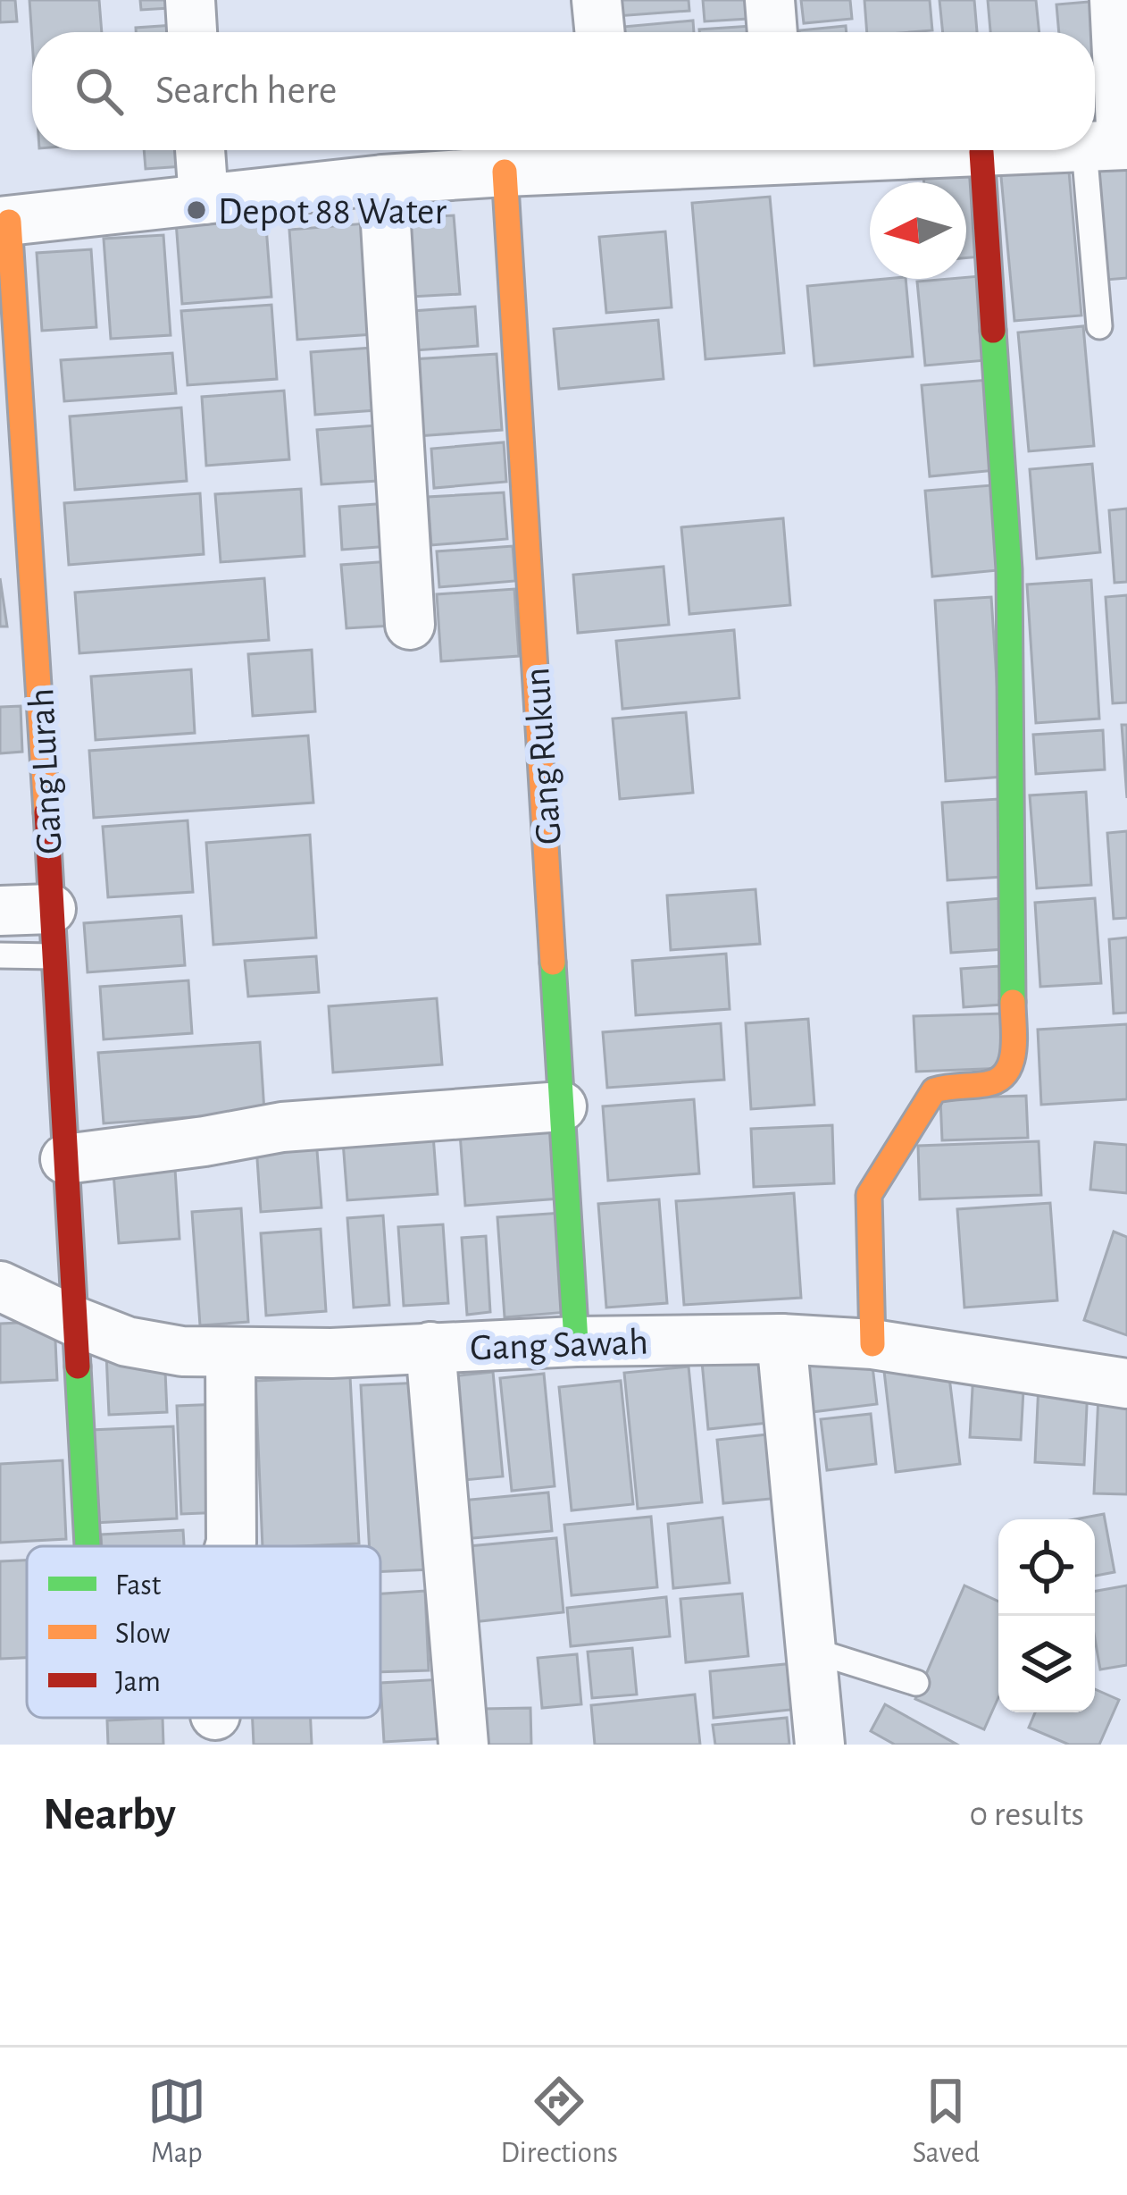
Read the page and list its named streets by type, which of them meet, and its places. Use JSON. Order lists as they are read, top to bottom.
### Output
{
  "streets": {
    "street": ["Gang Rukun", "Gang Lurah", "Gang Sawah"]
  },
  "crossings": [
    ["Gang Rukun", "Gang Sawah"],
    ["Gang Lurah", "Gang Sawah"]
  ],
  "places": ["Depot 88 Water"],
  "legend": ["Fast", "Slow", "Jam"],
  "north": "left",
  "page": {
    "search": "Search here",
    "heading": ["Nearby", "0 results"],
    "nav": ["Map", "Directions", "Saved"]
  }
}
